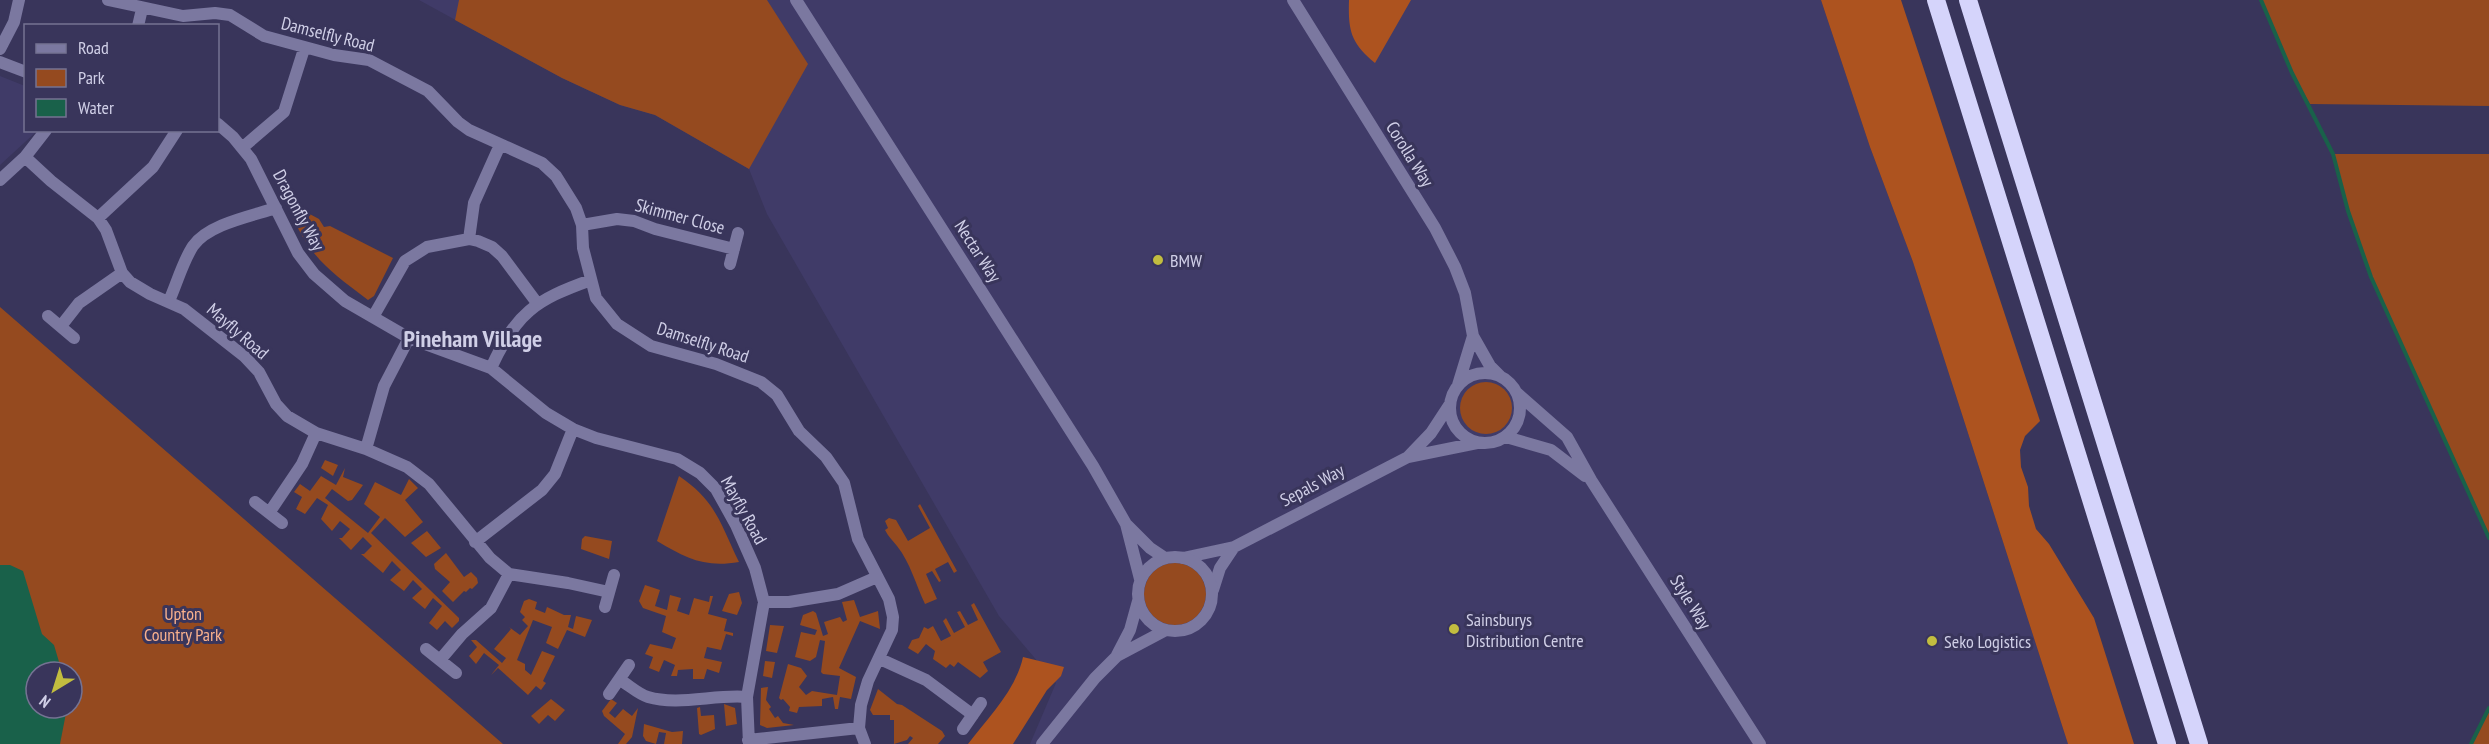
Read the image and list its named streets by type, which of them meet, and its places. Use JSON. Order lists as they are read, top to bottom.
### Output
{
  "streets": {
    "street": [
      "Damselfly Road",
      "Corolla Way",
      "Dragonfly Way",
      "Skimmer Close",
      "Nectar Way",
      "Mayfly Road",
      "Sepals Way",
      "Style Way"
    ]
  },
  "crossings": [
    ["Damselfly Road", "Skimmer Close"],
    ["Corolla Way", "Sepals Way"],
    ["Corolla Way", "Style Way"],
    ["Dragonfly Way", "Mayfly Road"],
    ["Nectar Way", "Sepals Way"],
    ["Sepals Way", "Style Way"]
  ],
  "districts": ["Pineham Village"],
  "parks": ["Upton Country Park"],
  "places": ["BMW", "Sainsburys Distribution Centre", "Seko Logistics"],
  "legend": ["Road", "Park", "Water"],
  "north": "bottom left"
}
